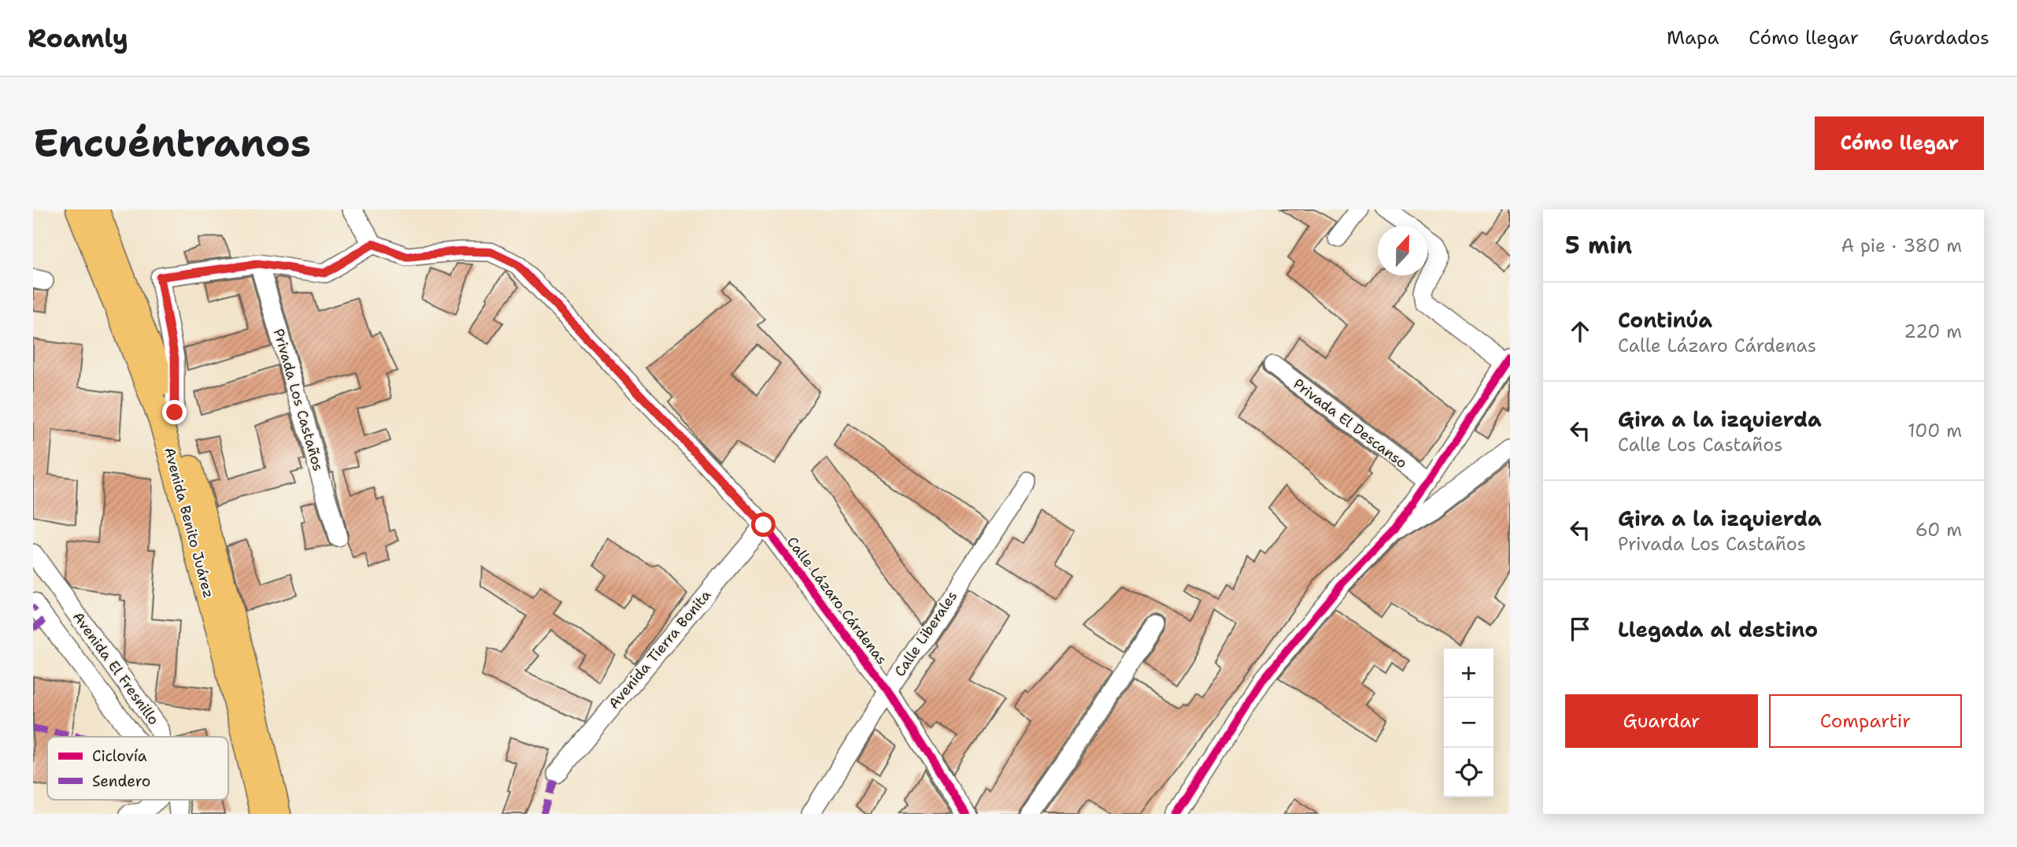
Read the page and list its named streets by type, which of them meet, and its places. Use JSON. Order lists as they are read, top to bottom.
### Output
{
  "streets": {
    "main road": ["Avenida Benito Juárez"],
    "street": [
      "Privada Los Castaños",
      "Privada El Descanso",
      "Calle Lázaro Cárdenas",
      "Calle Liberales",
      "Avenida Tierra Bonita",
      "Avenida El Fresnillo"
    ]
  },
  "crossings": [
    ["Calle Lázaro Cárdenas", "Calle Liberales"],
    ["Calle Lázaro Cárdenas", "Avenida Tierra Bonita"]
  ],
  "legend": ["Ciclovía", "Sendero"],
  "north": "top",
  "page": {
    "header": "Roamly",
    "nav": ["Mapa", "Cómo llegar", "Guardados"],
    "buttons": [
      "Cómo llegar",
      ["Guardar", "Compartir"]
    ],
    "title": "Encuéntranos",
    "heading": ["5 min", "A pie · 380 m"],
    "list": [
      ["Continúa", "Calle Lázaro Cárdenas", "220 m"],
      ["Gira a la izquierda", "Calle Los Castaños", "100 m"],
      ["Gira a la izquierda", "Privada Los Castaños", "60 m"],
      "Llegada al destino"
    ],
    "map_buttons": ["+", "−"]
  }
}
